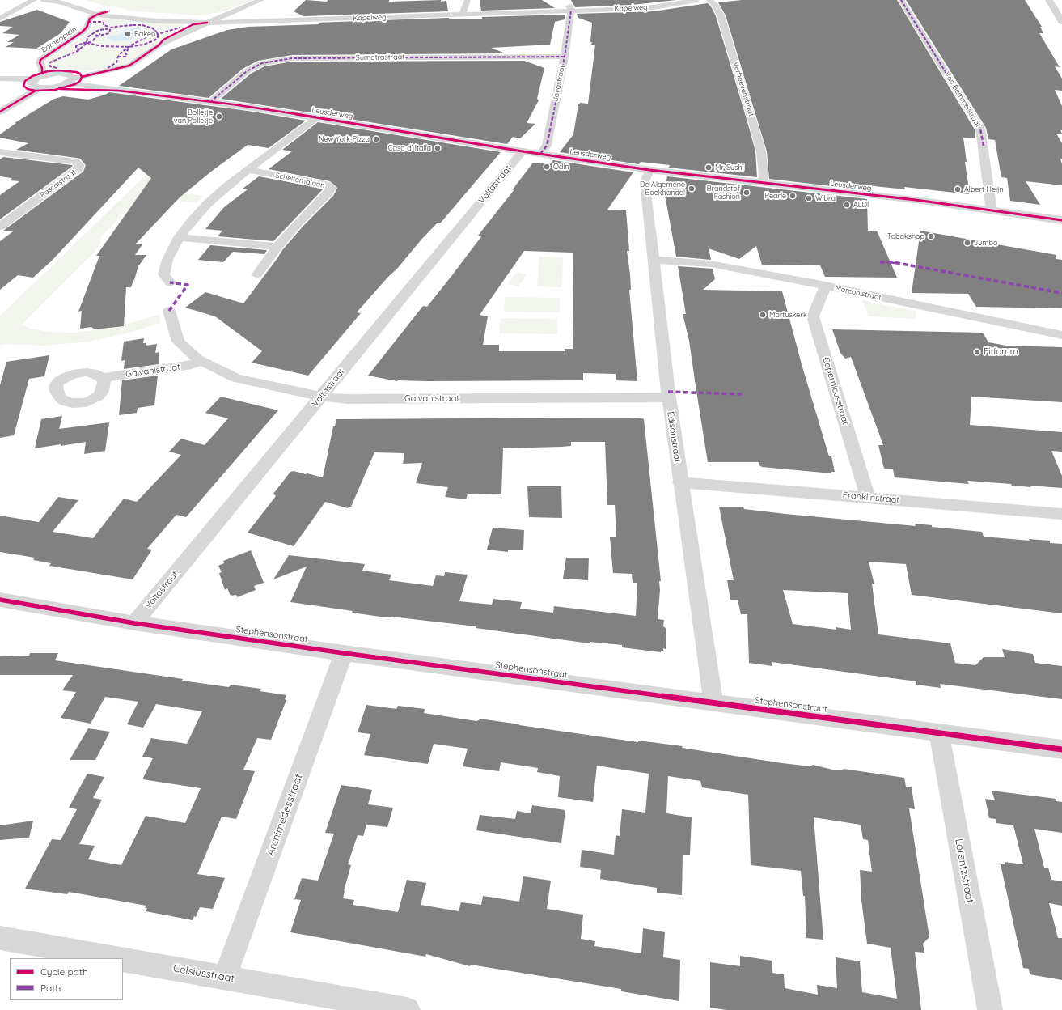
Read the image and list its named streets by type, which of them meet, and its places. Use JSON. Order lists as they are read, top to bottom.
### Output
{
  "streets": {
    "street": [
      "Kapelweg",
      "Borneoplein",
      "Sumatrastraat",
      "Javastraat",
      "Verhoevenstraat",
      "Van Bemmelstraat",
      "Leusderweg",
      "Scheltemalaan",
      "Pascalstraat",
      "Voltastraat",
      "Marconistraat",
      "Galvanistraat",
      "Copernicusstraat",
      "Edisonstraat",
      "Franklinstraat",
      "Stephensonstraat",
      "Archimedesstraat",
      "Lorentzstraat",
      "Celsiusstraat"
    ]
  },
  "crossings": [
    ["Kapelweg", "Borneoplein"],
    ["Kapelweg", "Javastraat"],
    ["Sumatrastraat", "Javastraat"],
    ["Sumatrastraat", "Leusderweg"],
    ["Javastraat", "Leusderweg"],
    ["Verhoevenstraat", "Leusderweg"],
    ["Van Bemmelstraat", "Leusderweg"],
    ["Leusderweg", "Voltastraat"],
    ["Leusderweg", "Edisonstraat"],
    ["Voltastraat", "Galvanistraat"],
    ["Voltastraat", "Stephensonstraat"],
    ["Marconistraat", "Copernicusstraat"],
    ["Marconistraat", "Edisonstraat"],
    ["Galvanistraat", "Edisonstraat"],
    ["Copernicusstraat", "Franklinstraat"],
    ["Edisonstraat", "Franklinstraat"],
    ["Edisonstraat", "Stephensonstraat"],
    ["Stephensonstraat", "Archimedesstraat"],
    ["Stephensonstraat", "Lorentzstraat"],
    ["Archimedesstraat", "Celsiusstraat"]
  ],
  "places": [
    "Baken",
    "Bolletje van Polletje",
    "New York Pizza",
    "Casa d' Italia",
    "Odin",
    "Mr. Sushi",
    "De Algemene Boekhandel",
    "Albert Heijn",
    "Brandstof Fashion",
    "Pearle",
    "Wibra",
    "ALDI",
    "Tabakshop",
    "Jumbo",
    "Martuskerk",
    "Fitforum"
  ],
  "legend": ["Cycle path", "Path"]
}
